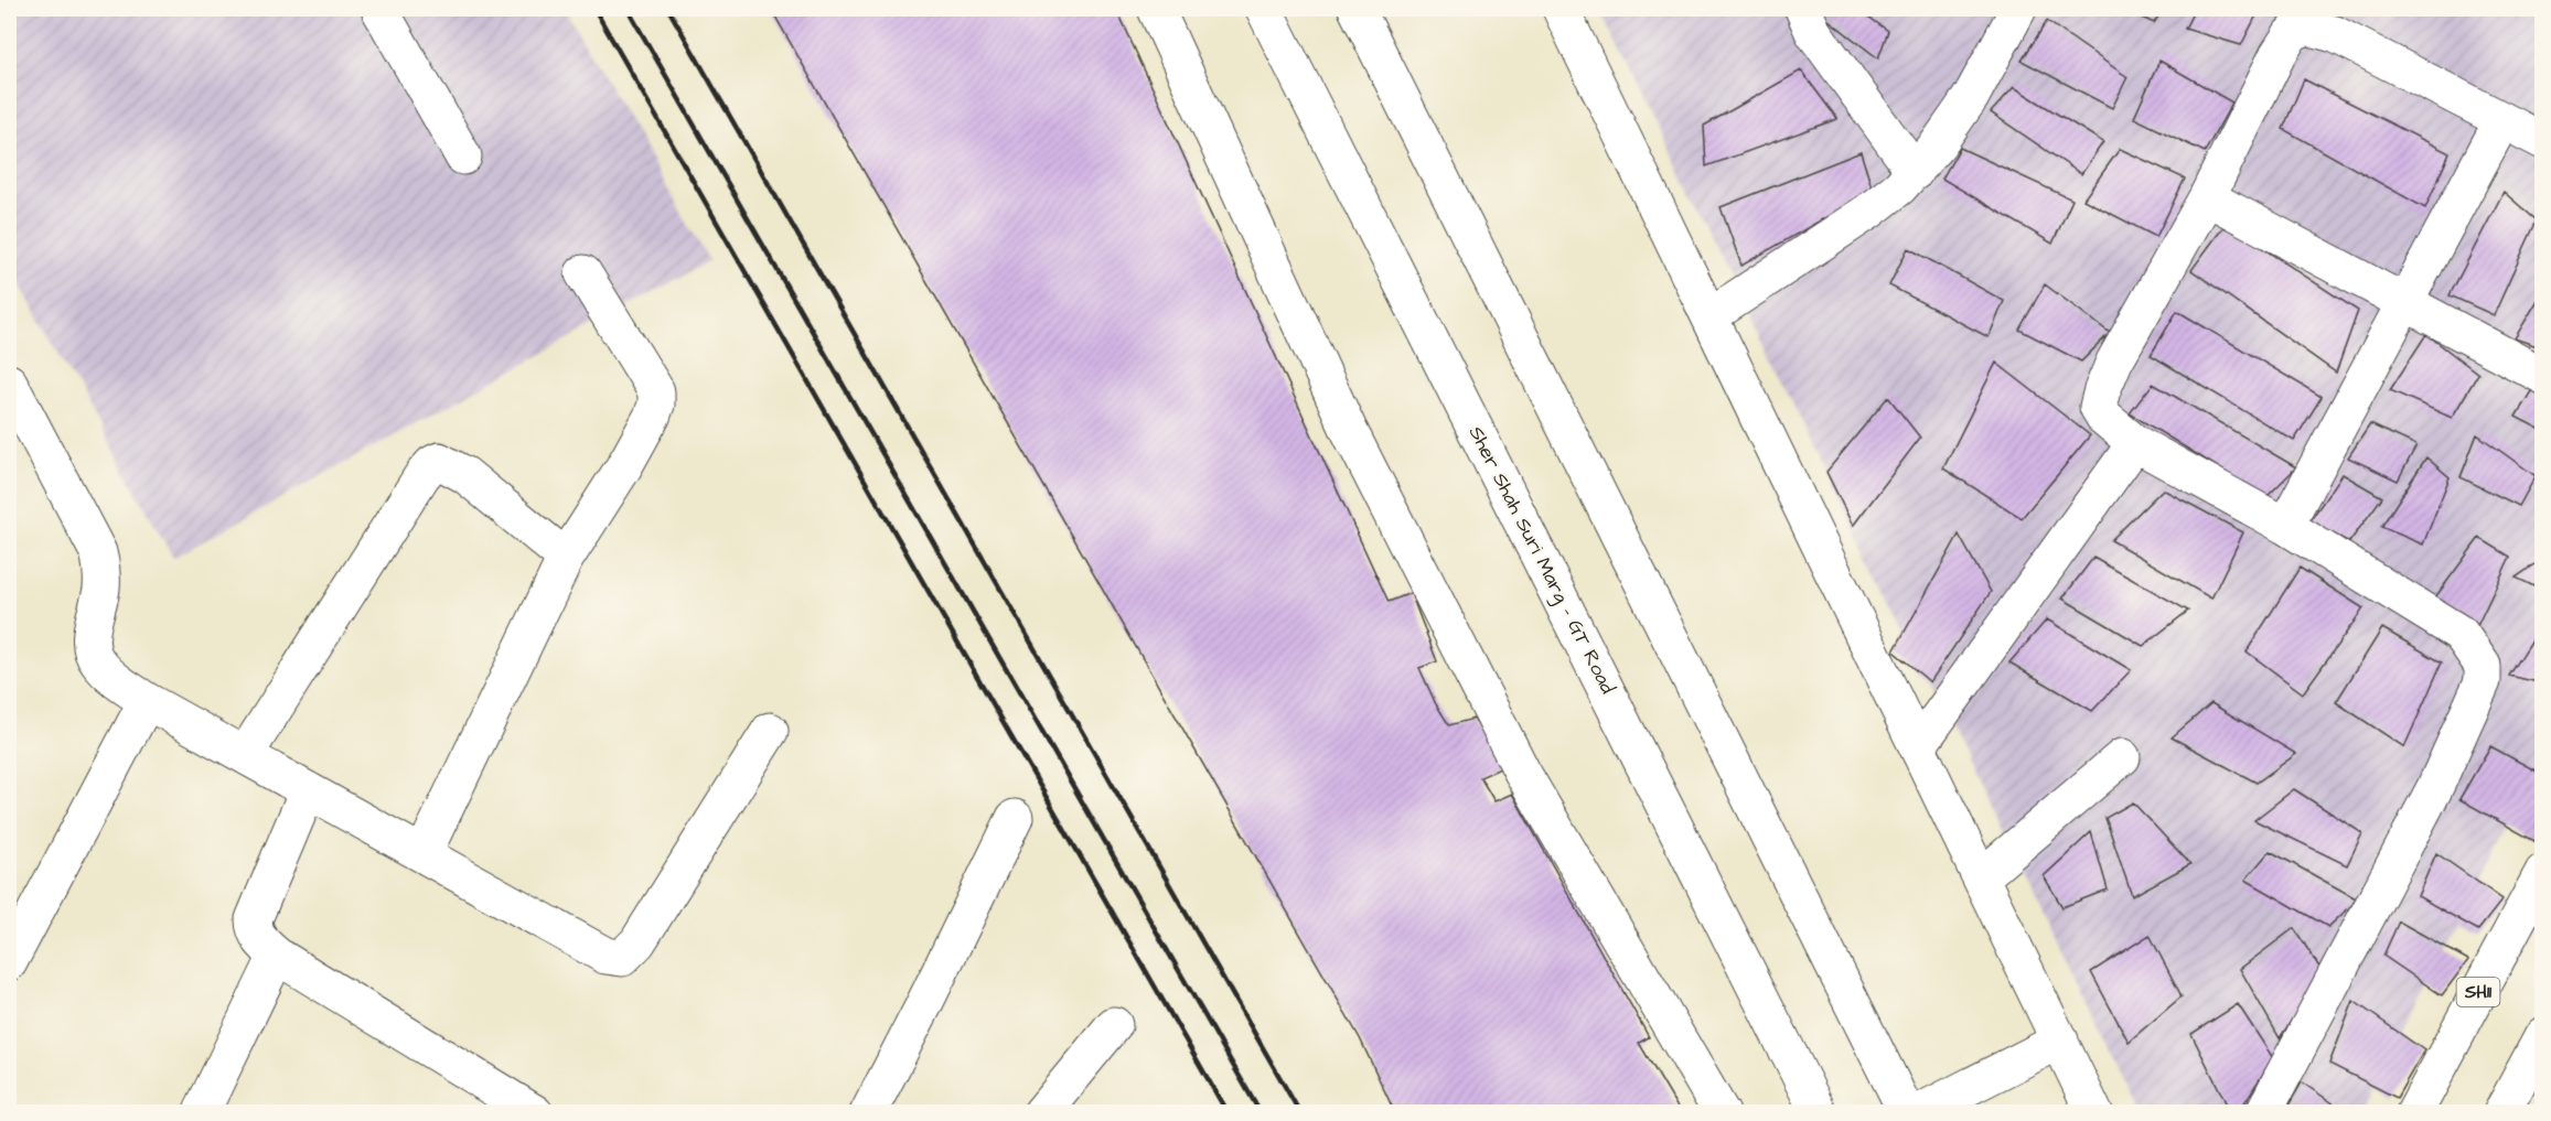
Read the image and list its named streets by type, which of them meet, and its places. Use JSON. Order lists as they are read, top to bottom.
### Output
{
  "streets": {
    "street": ["Sher Shah Suri Marg - GT Road", "SH11"]
  }
}
